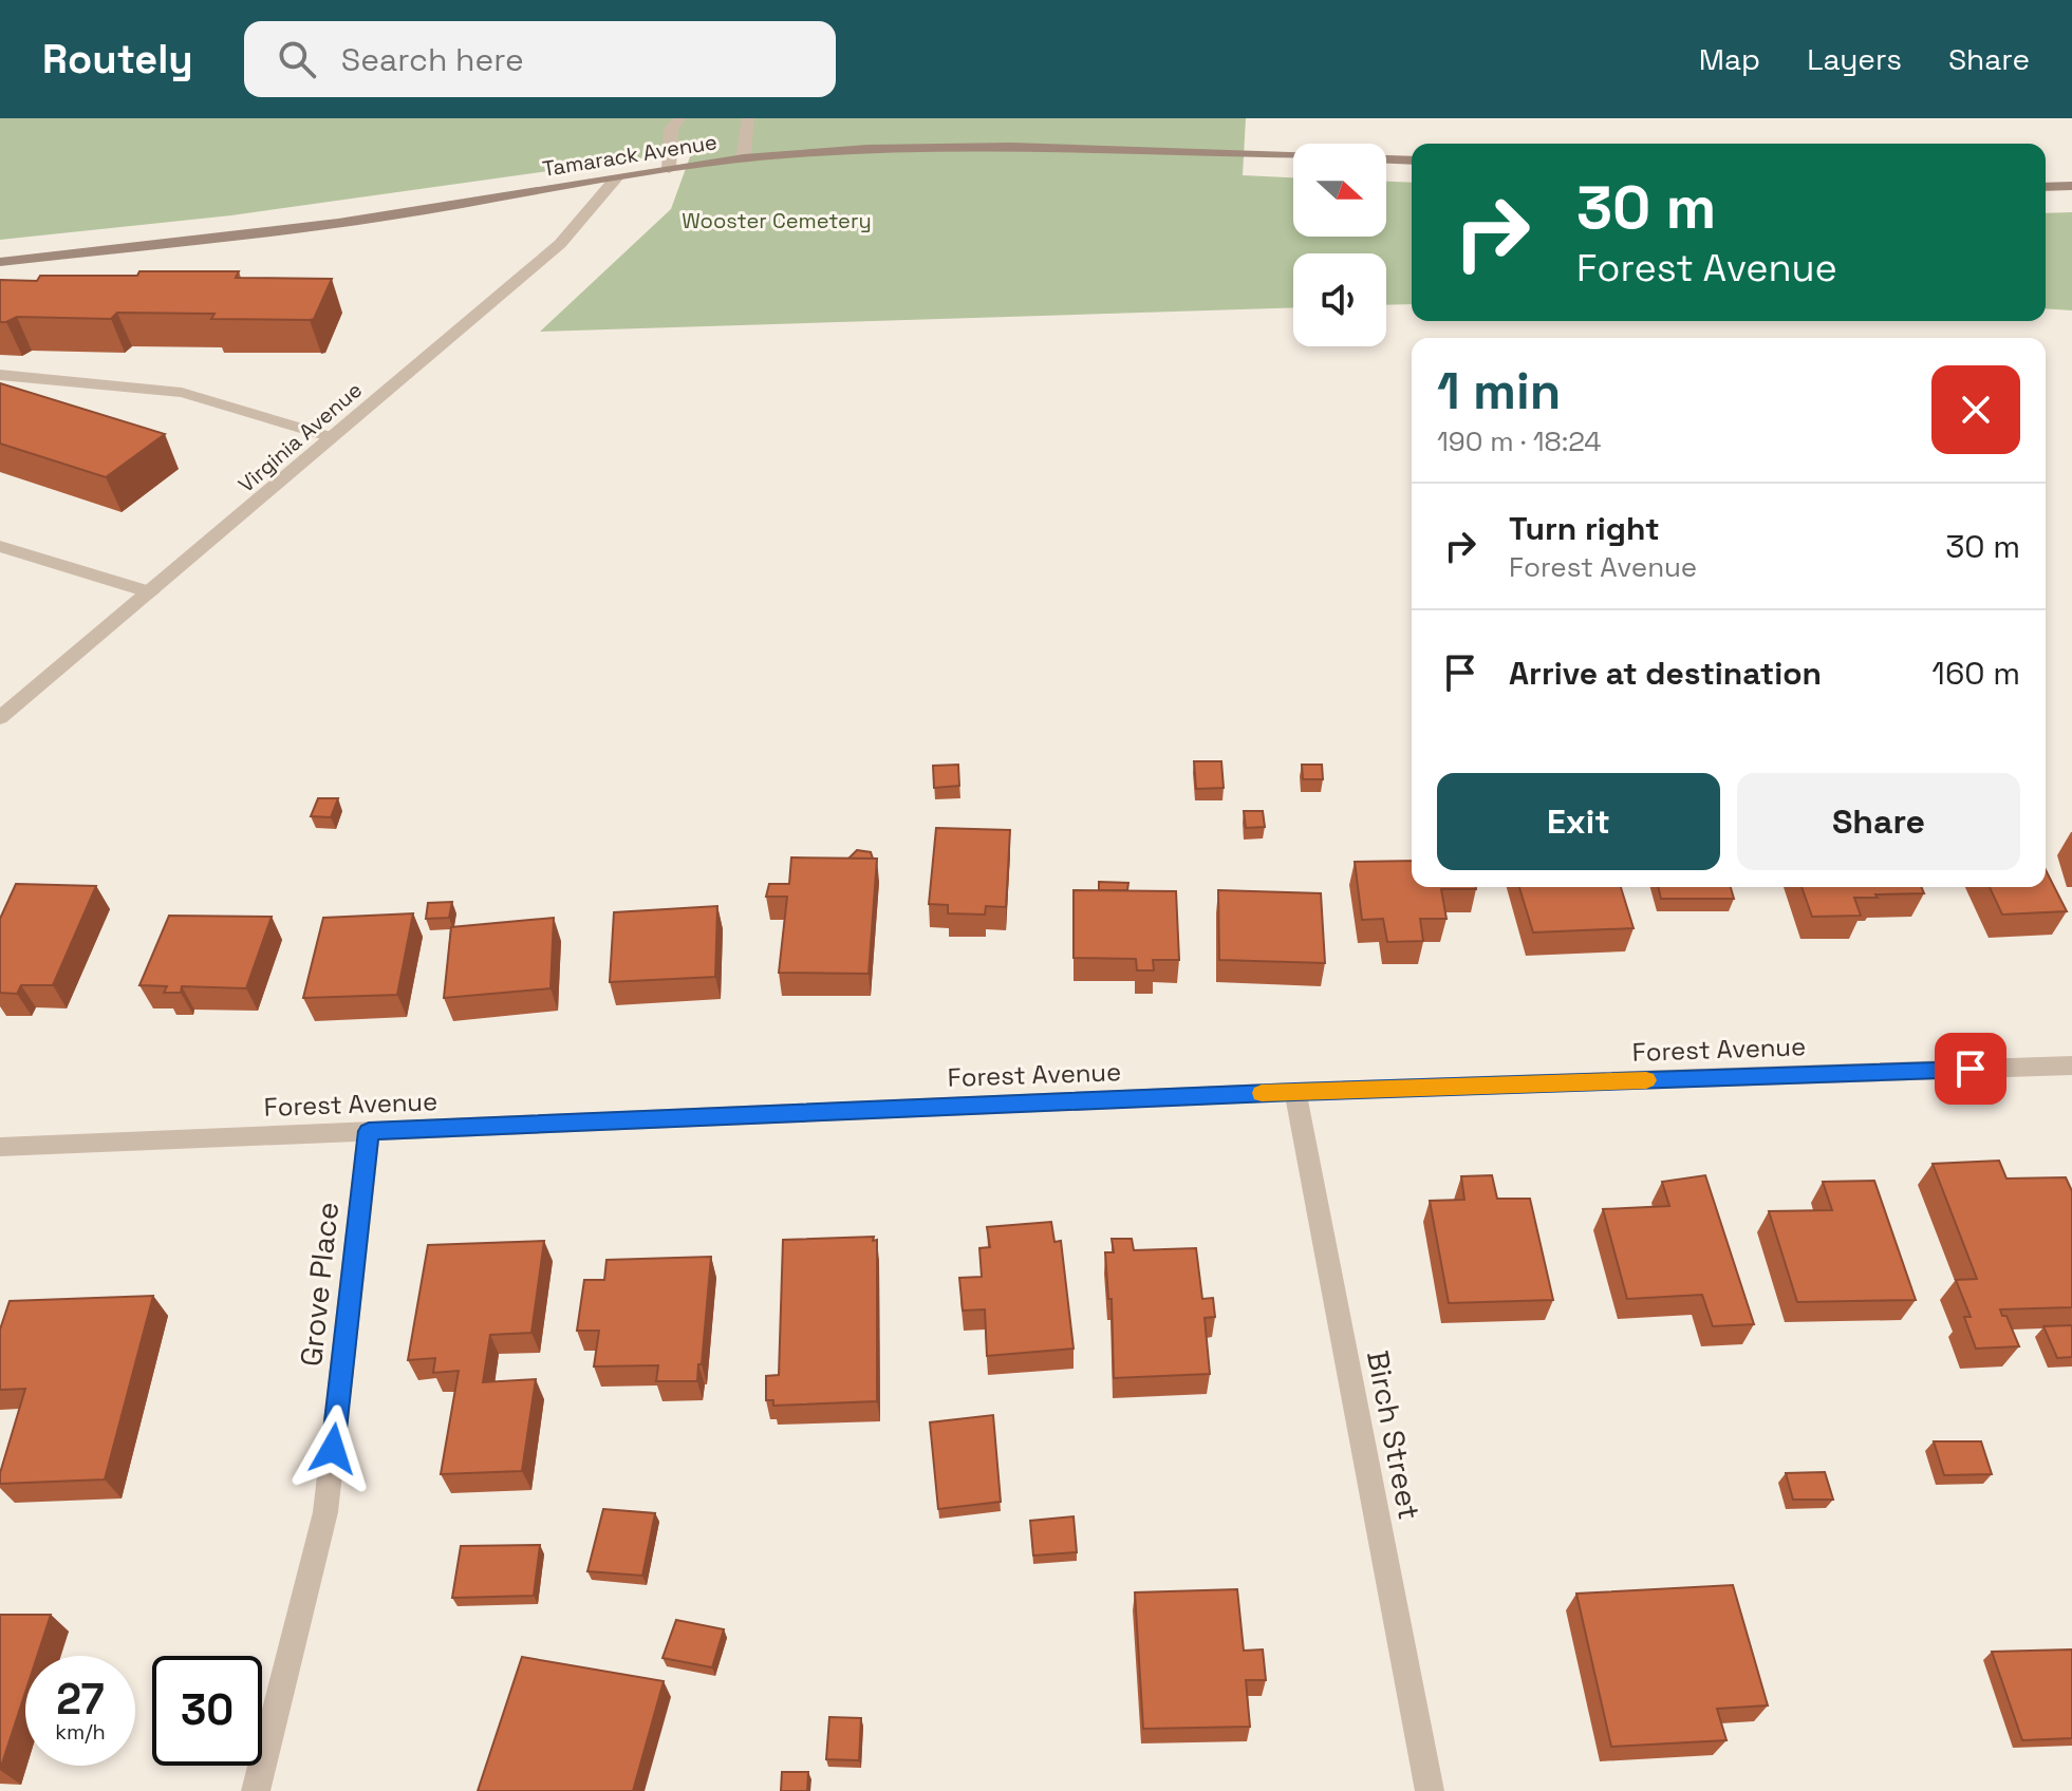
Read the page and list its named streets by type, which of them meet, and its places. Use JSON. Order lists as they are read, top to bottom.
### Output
{
  "streets": {
    "street": [
      "Tamarack Avenue",
      "Virginia Avenue",
      "Forest Avenue",
      "Grove Place",
      "Birch Street"
    ]
  },
  "crossings": [
    ["Tamarack Avenue", "Virginia Avenue"],
    ["Forest Avenue", "Grove Place"],
    ["Forest Avenue", "Birch Street"]
  ],
  "parks": ["Wooster Cemetery"],
  "north": "right",
  "page": {
    "header": "Routely",
    "search": "Search here",
    "nav": ["Map", "Layers", "Share"],
    "turn": ["30 m", "Forest Avenue"],
    "heading": ["1 min", "190 m · 18:24"],
    "list": [
      {
        "name": "Turn right",
        "note": "Forest Avenue",
        "value": "30 m"
      },
      {
        "name": "Arrive at destination",
        "value": "160 m"
      }
    ],
    "buttons": ["Exit", "Share"],
    "speed": "27 km/h",
    "limit": "30"
  }
}
